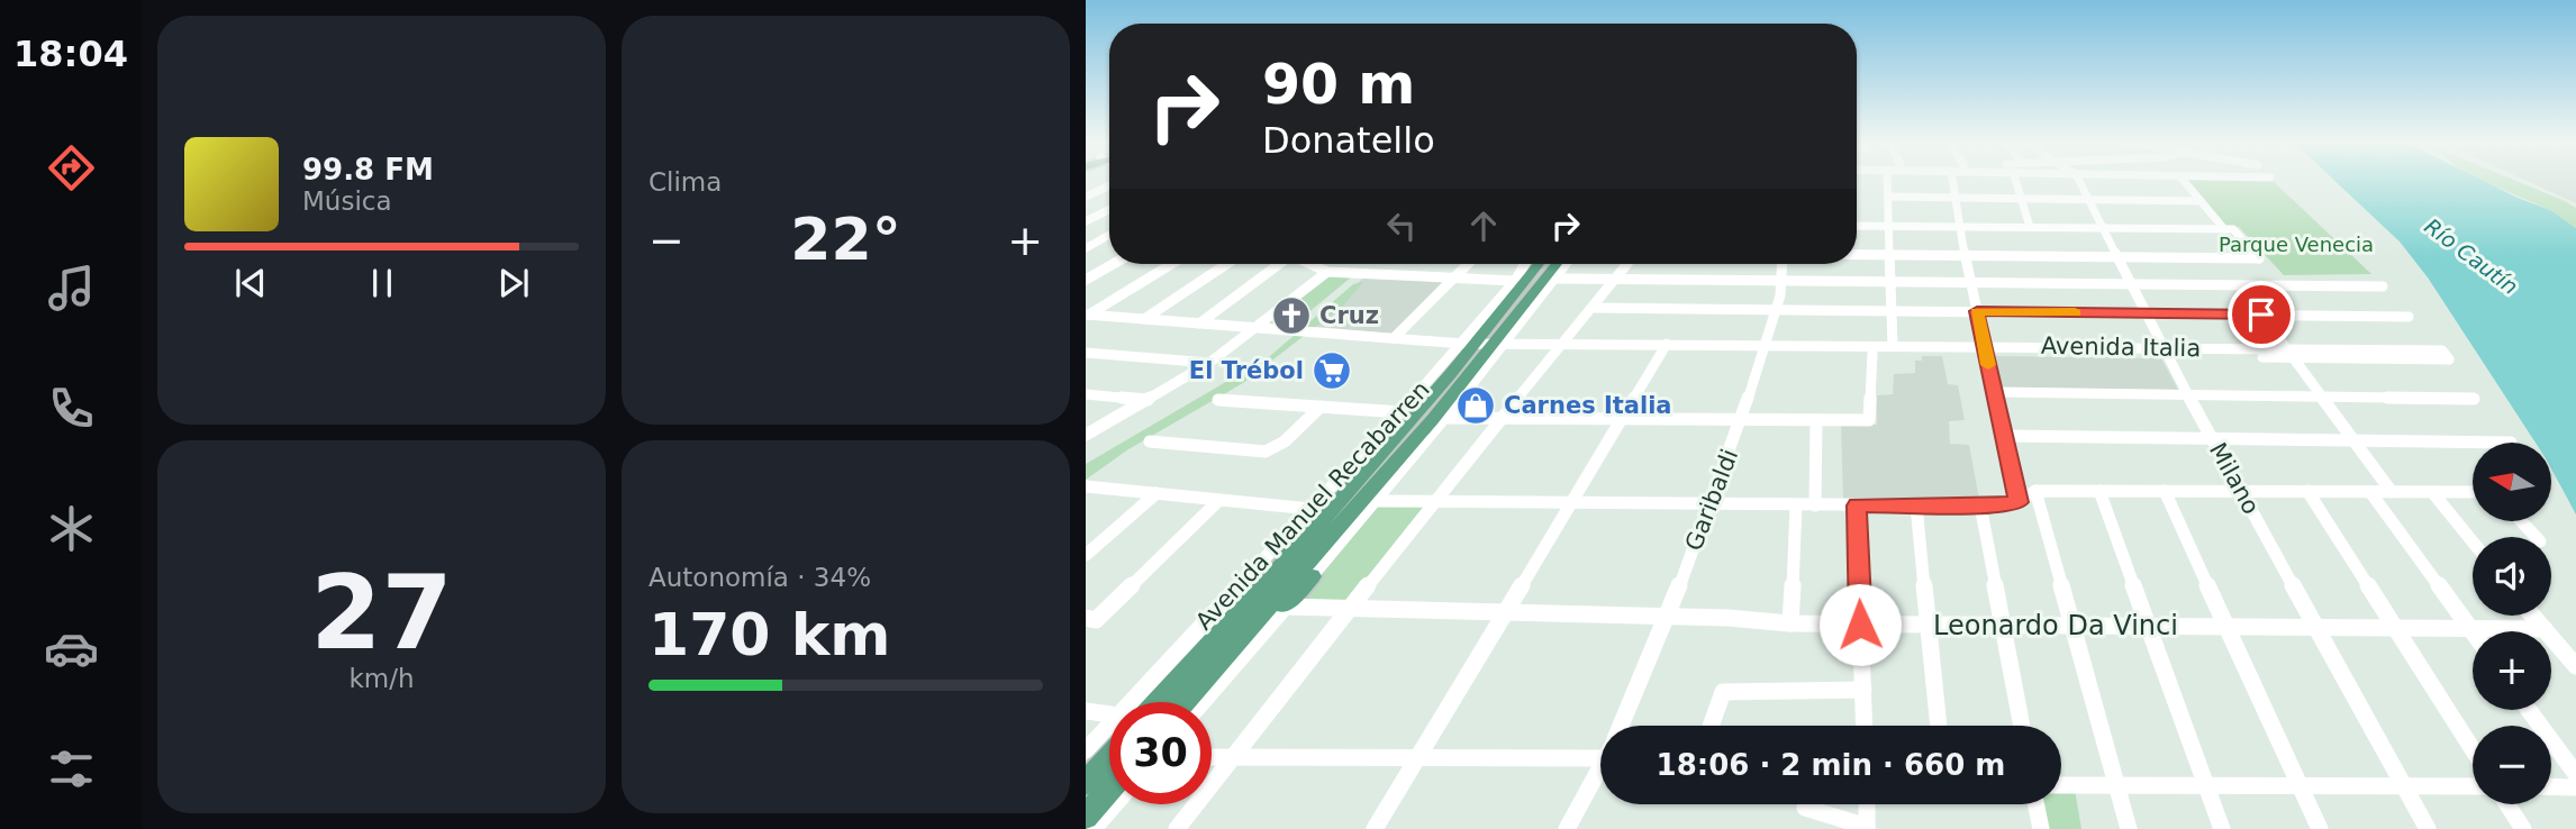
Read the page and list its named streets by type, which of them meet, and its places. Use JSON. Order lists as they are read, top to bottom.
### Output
{
  "streets": {
    "main road": ["Avenida Manuel Recabarren"],
    "street": [
      "Avenida Italia",
      "Milano",
      "Garibaldi",
      "Leonardo Da Vinci"
    ]
  },
  "crossings": [
    ["Avenida Italia", "Milano"],
    ["Avenida Italia", "Garibaldi"],
    ["Avenida Italia", "Avenida Manuel Recabarren"],
    ["Milano", "Leonardo Da Vinci"],
    ["Garibaldi", "Leonardo Da Vinci"],
    ["Avenida Manuel Recabarren", "Leonardo Da Vinci"]
  ],
  "water": ["Río Cautín"],
  "parks": ["Parque Venecia"],
  "places": {
    "church": ["Cruz"],
    "supermarket": ["El Trébol"],
    "shop": ["Carnes Italia"]
  },
  "north": "left",
  "page": {
    "tabs": "18:04",
    "tile": [
      "Clima",
      ["27", "km/h"],
      ["Autonomía · 34%", "170 km"]
    ],
    "turn": ["90 m", "Donatello"],
    "song": ["99.8 FM", "Música"],
    "heat": ["−", "22°", "+"],
    "map_buttons": ["+", "−"],
    "limit": "30",
    "trip": "18:06 · 2 min · 660 m"
  }
}
